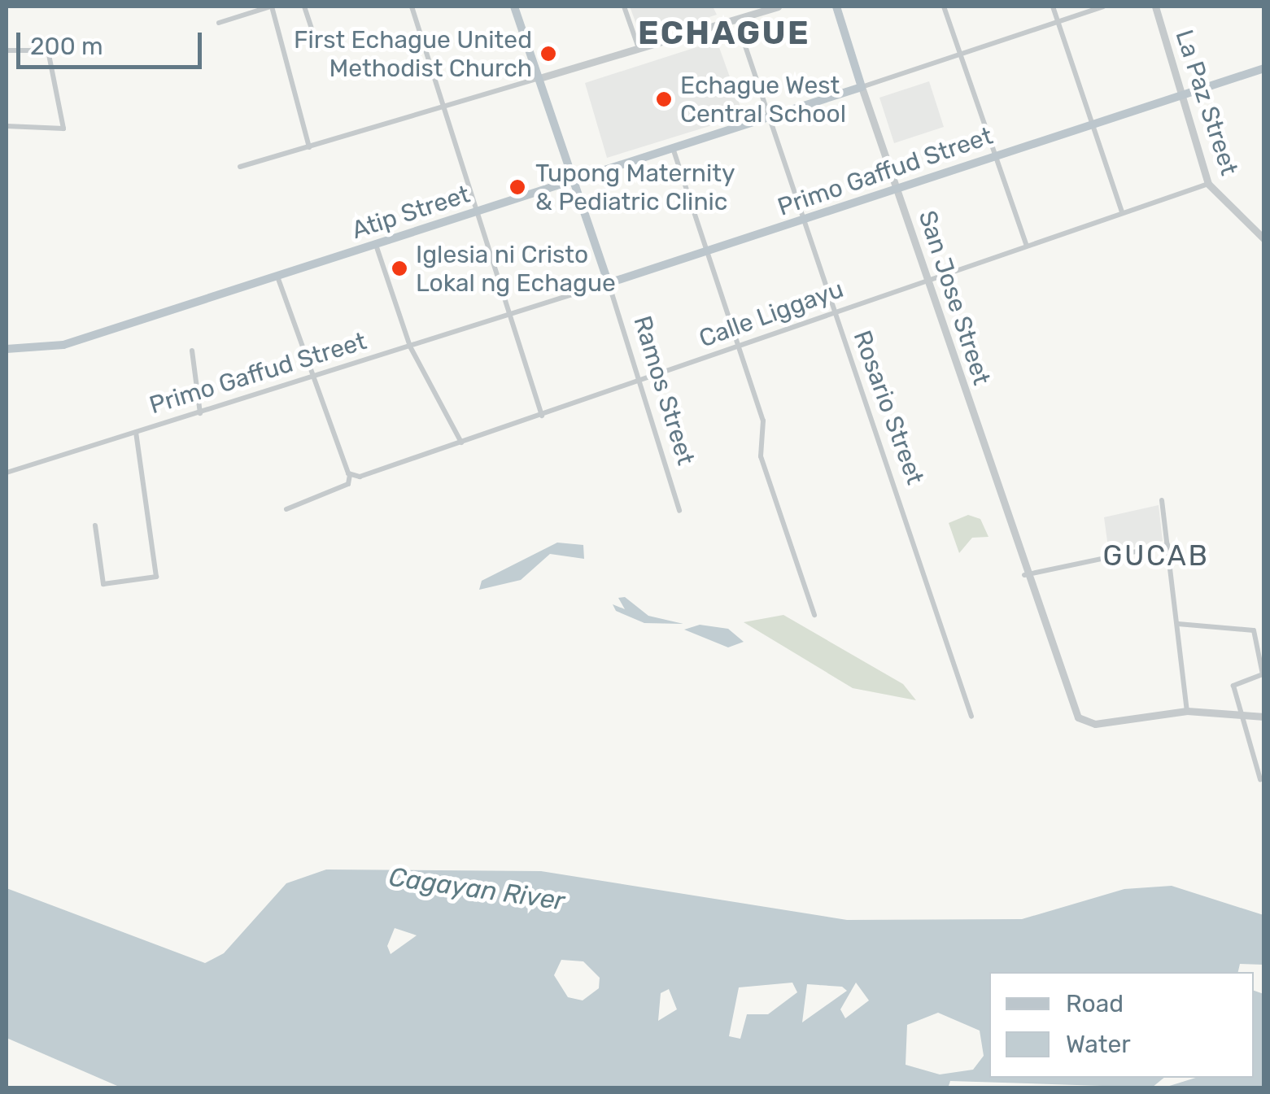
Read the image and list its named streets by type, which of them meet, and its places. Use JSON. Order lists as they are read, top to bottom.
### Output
{
  "streets": {
    "main road": [
      "Primo Gaffud Street",
      "Atip Street",
      "San Jose Street",
      "Ramos Street"
    ],
    "street": ["La Paz Street", "Calle Liggayu", "Rosario Street"]
  },
  "crossings": [
    ["La Paz Street", "Primo Gaffud Street"],
    ["La Paz Street", "Calle Liggayu"],
    ["Primo Gaffud Street", "San Jose Street"],
    ["Primo Gaffud Street", "Ramos Street"],
    ["Primo Gaffud Street", "Rosario Street"],
    ["Atip Street", "San Jose Street"],
    ["Atip Street", "Ramos Street"],
    ["Atip Street", "Rosario Street"],
    ["San Jose Street", "Calle Liggayu"],
    ["Calle Liggayu", "Ramos Street"],
    ["Calle Liggayu", "Rosario Street"]
  ],
  "districts": ["ECHAGUE", "GUCAB"],
  "water": ["Cagayan River"],
  "places": [
    "First Echague United Methodist Church",
    "Echague West Central School",
    "Tupong Maternity & Pediatric Clinic",
    "Iglesia ni Cristo Lokal ng Echague"
  ],
  "legend": ["Road", "Water"],
  "scale_bar": "200 m"
}
